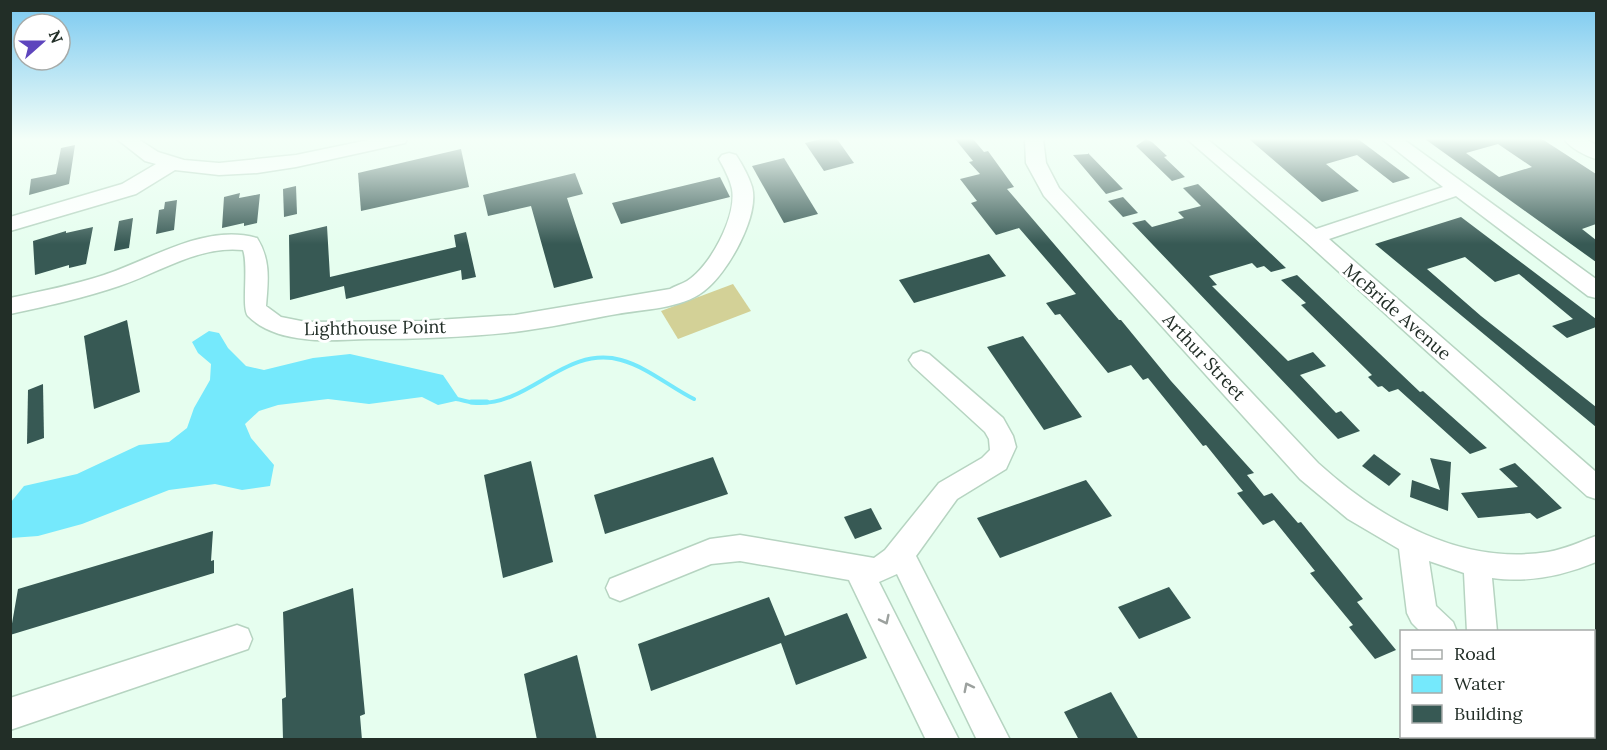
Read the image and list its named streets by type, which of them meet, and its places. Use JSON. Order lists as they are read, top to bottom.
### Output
{
  "streets": {
    "street": ["McBride Avenue", "Lighthouse Point", "Arthur Street"]
  },
  "legend": ["Road", "Water", "Building"],
  "north": "right"
}
